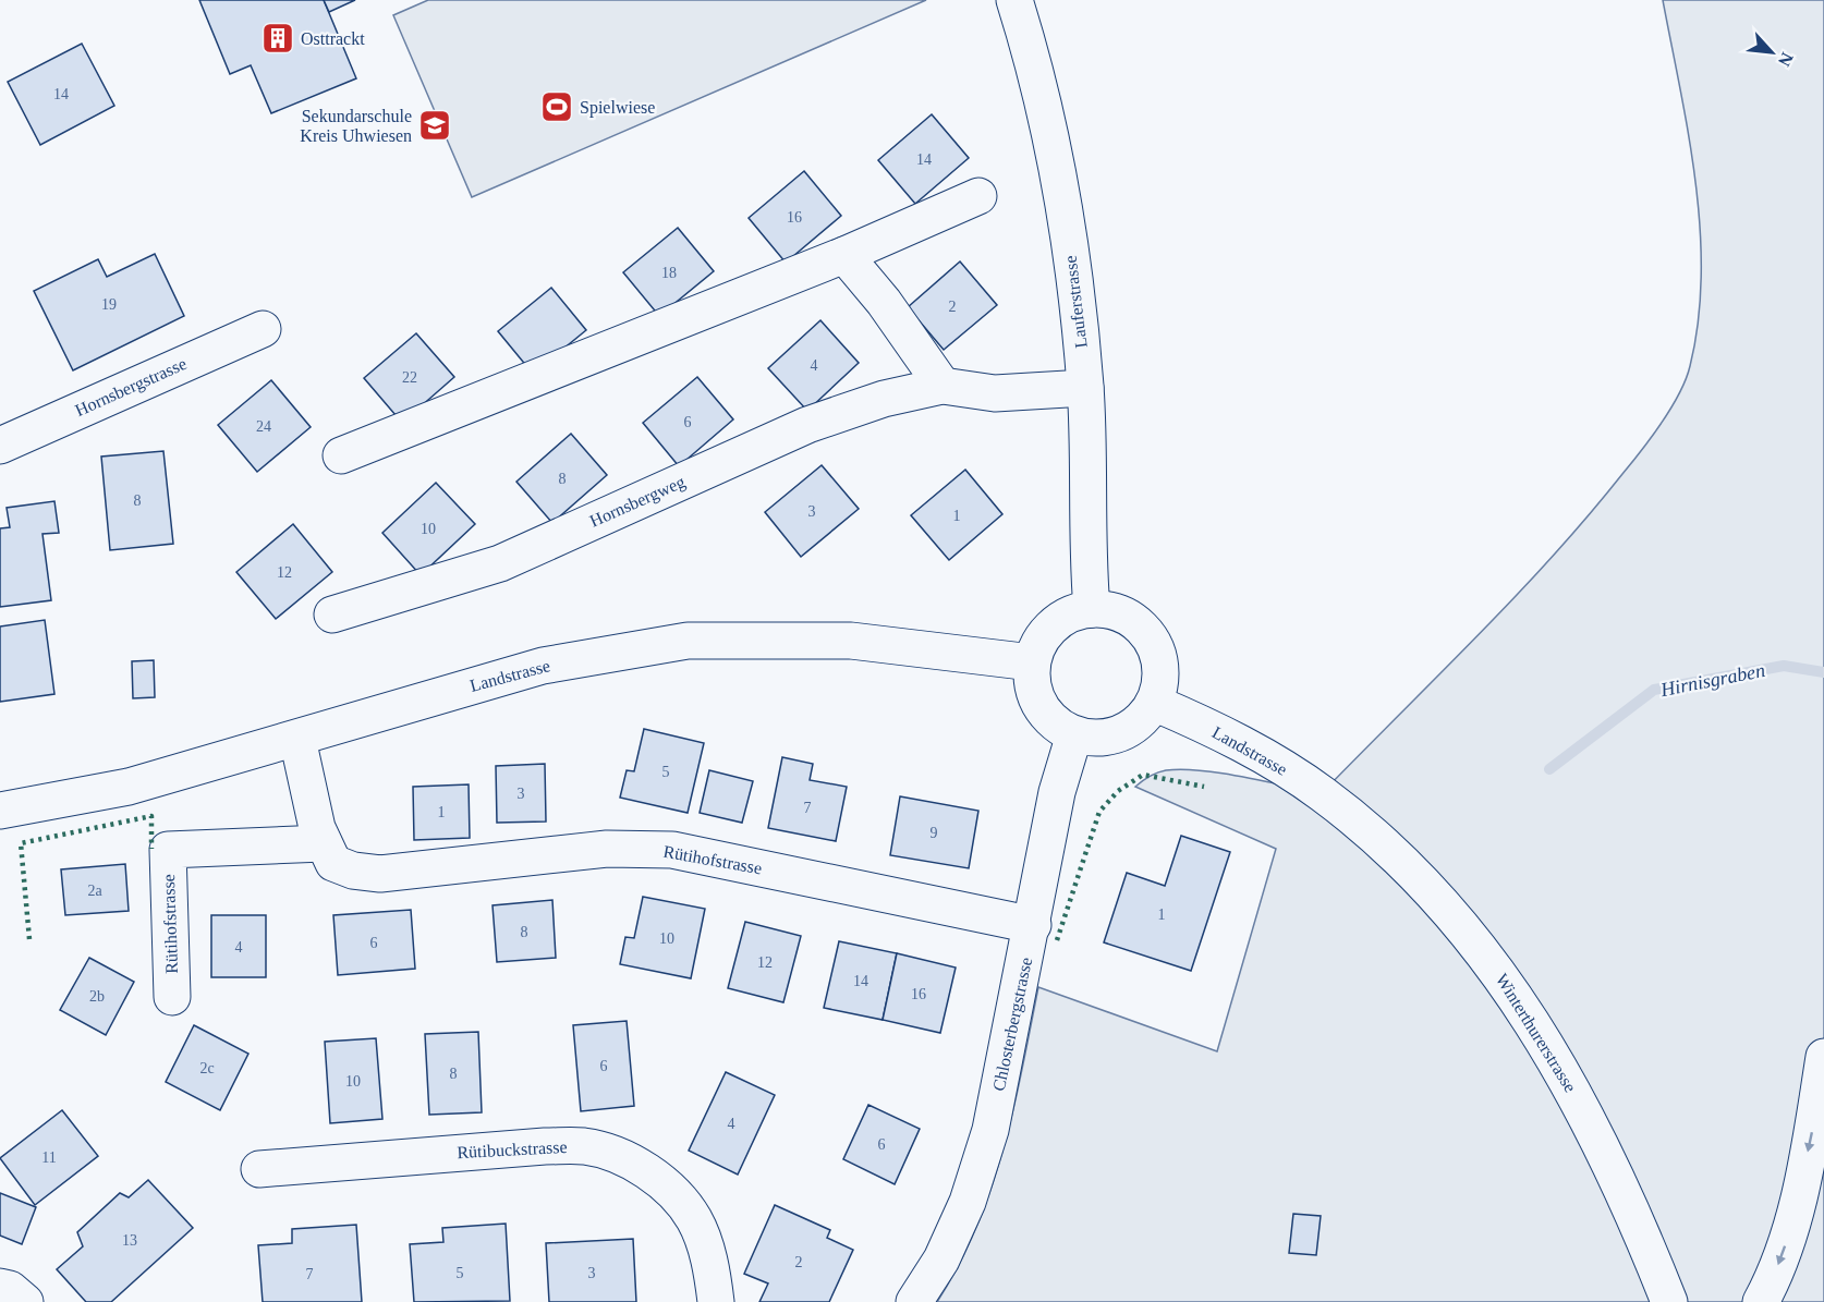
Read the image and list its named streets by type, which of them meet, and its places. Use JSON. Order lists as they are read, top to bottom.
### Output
{
  "streets": {
    "main road": [
      "Lauferstrasse",
      "Hornsbergstrasse",
      "Hornsbergweg",
      "Landstrasse",
      "Rütihofstrasse",
      "Chlosterbergstrasse",
      "Winterthurerstrasse",
      "Rütibuckstrasse"
    ]
  },
  "crossings": [
    ["Lauferstrasse", "Hornsbergweg"],
    ["Lauferstrasse", "Landstrasse"],
    ["Lauferstrasse", "Chlosterbergstrasse"],
    ["Landstrasse", "Rütihofstrasse"],
    ["Landstrasse", "Chlosterbergstrasse"],
    ["Landstrasse", "Winterthurerstrasse"],
    ["Rütihofstrasse", "Chlosterbergstrasse"]
  ],
  "water": ["Hirnisgraben"],
  "places": {
    "building": ["Osttrackt"],
    "sports": ["Spielwiese"],
    "school or university": ["Sekundarschule Kreis Uhwiesen"]
  },
  "house_numbers": [
    "14",
    "14",
    "16",
    "18",
    "19",
    "2",
    "4",
    "22",
    "6",
    "24",
    "8",
    "8",
    "3",
    "1",
    "10",
    "12",
    "5",
    "3",
    "7",
    "1",
    "9",
    "2a",
    "1",
    "8",
    "10",
    "6",
    "4",
    "12",
    "14",
    "16",
    "2b",
    "6",
    "2c",
    "8",
    "10",
    "4",
    "6",
    "11",
    "13",
    "2",
    "5",
    "3",
    "7"
  ],
  "north": "bottom right"
}
